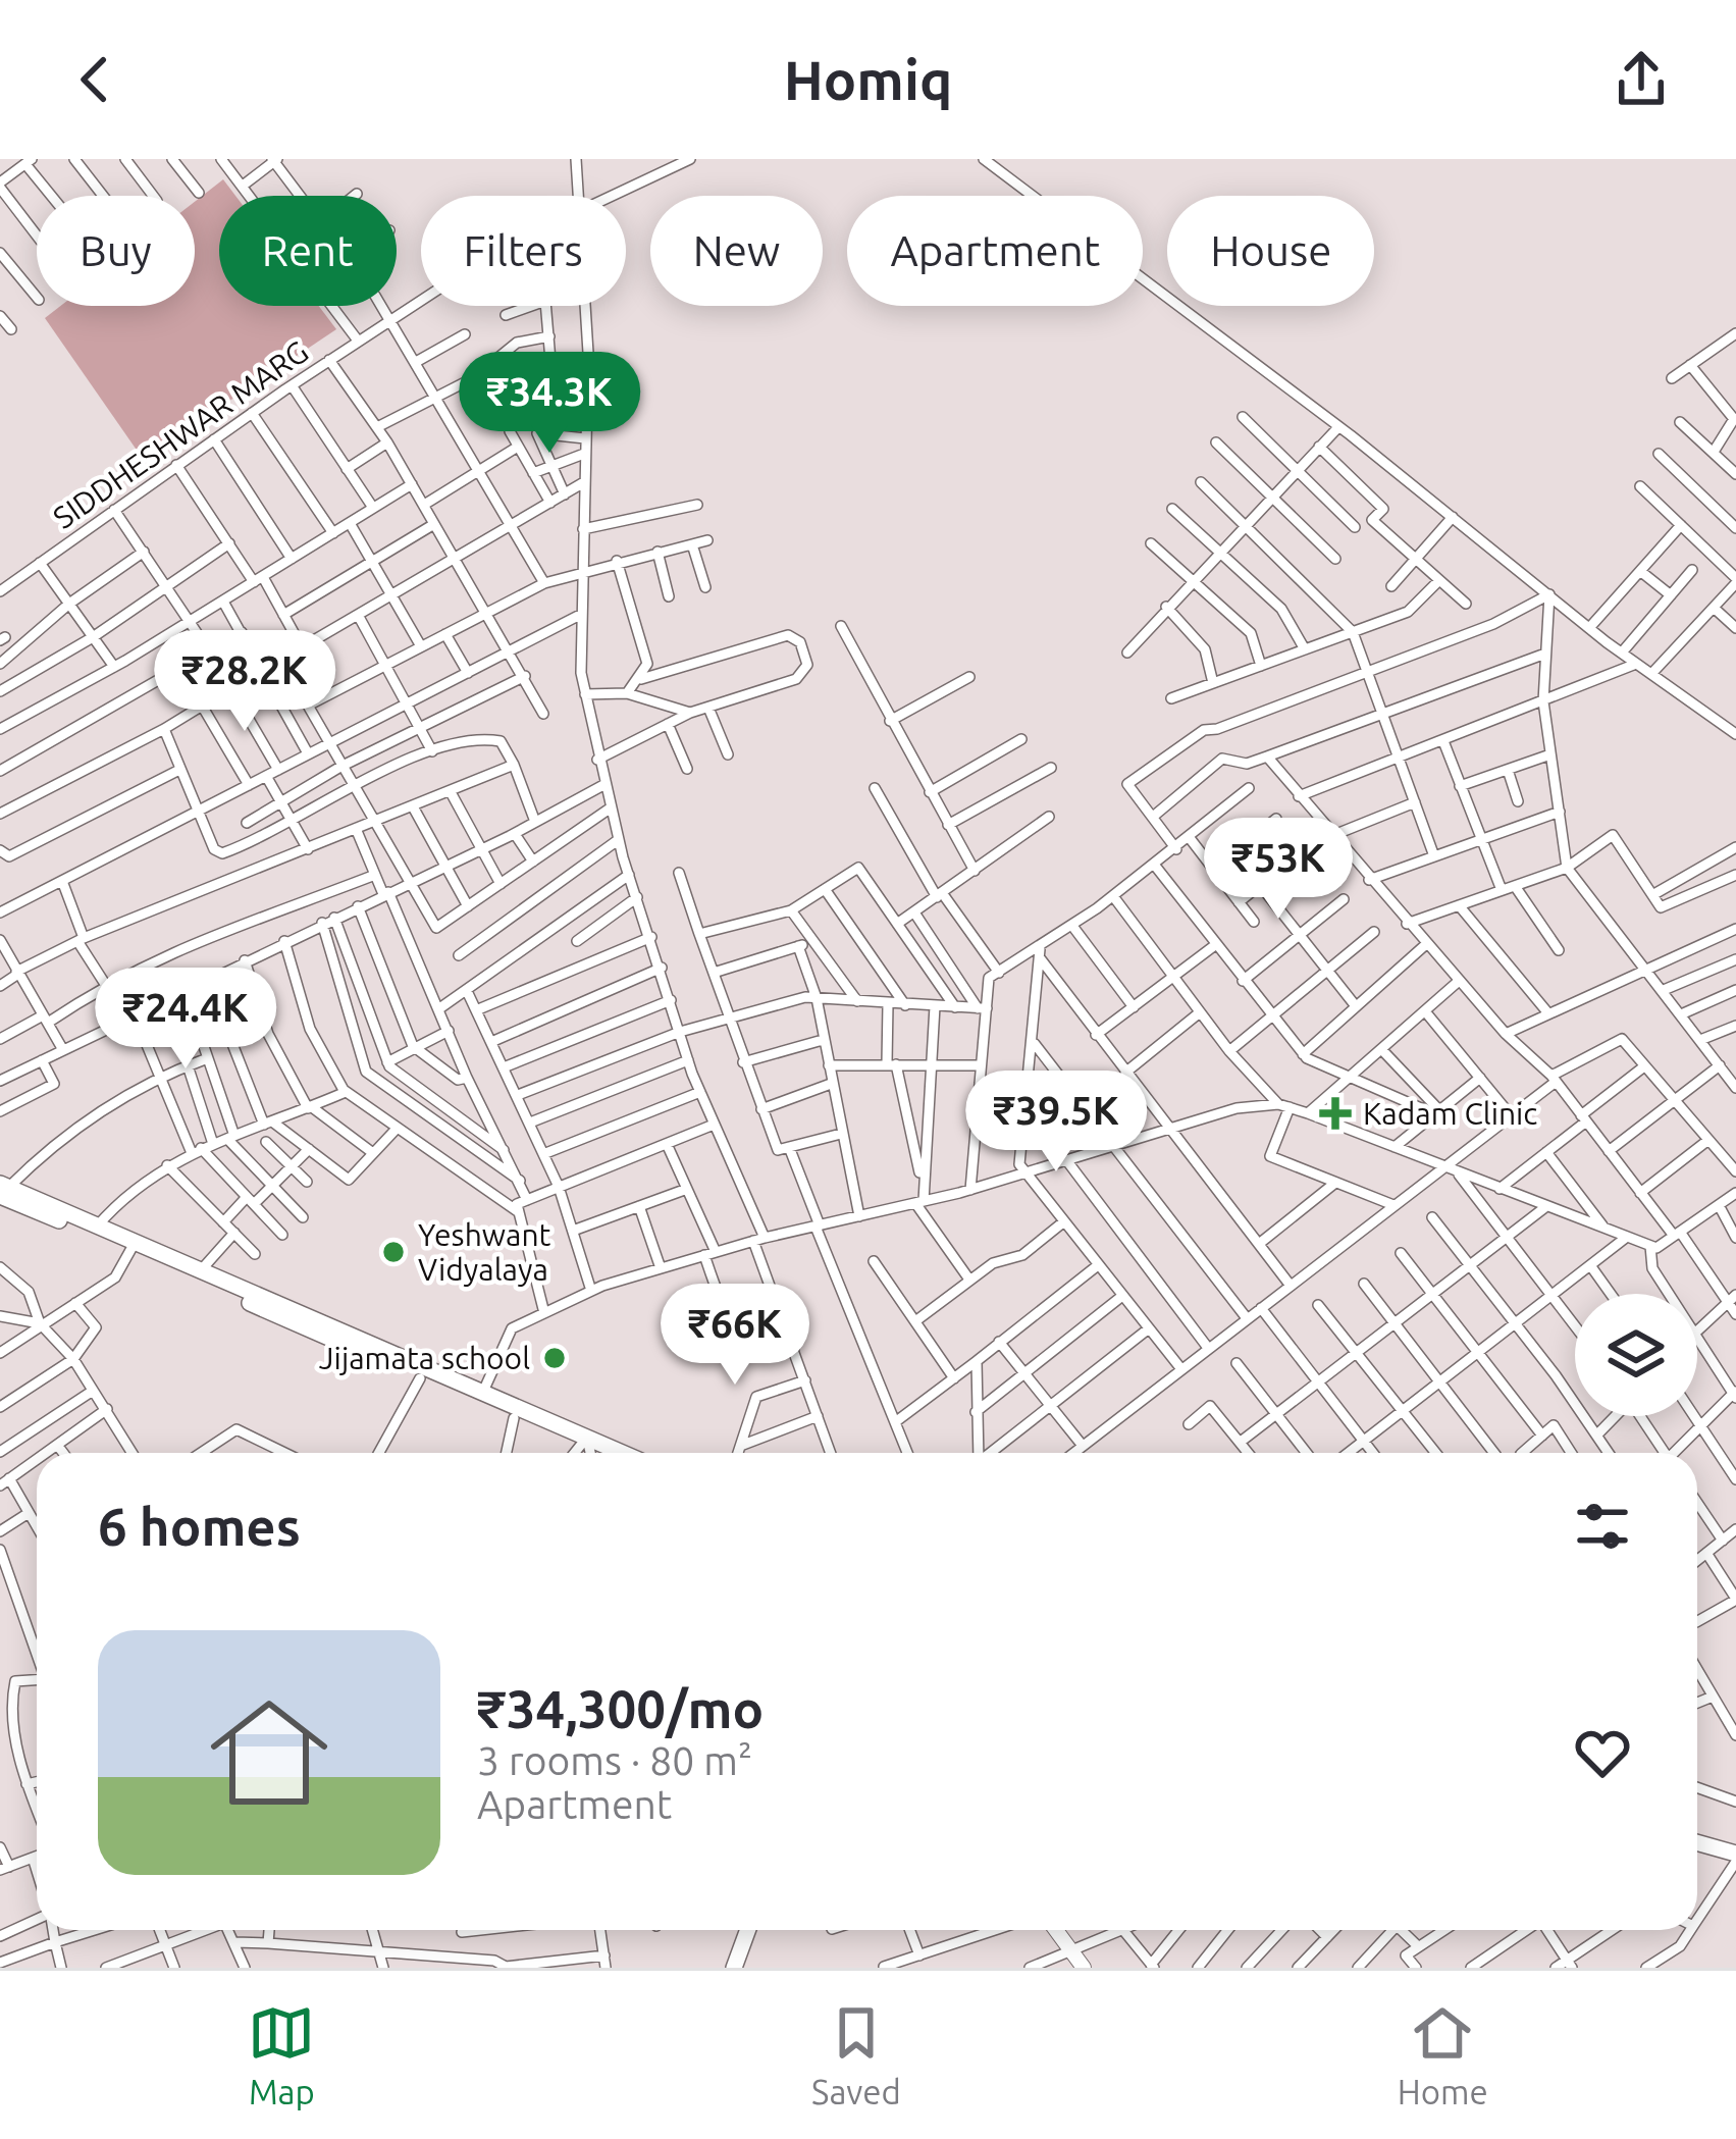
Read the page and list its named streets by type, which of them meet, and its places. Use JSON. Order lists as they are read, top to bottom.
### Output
{
  "streets": {
    "street": ["SIDDHESHWAR MARG"]
  },
  "places": {
    "health": ["Kadam Clinic"],
    "other": ["Yeshwant Vidyalaya", "Jijamata school"]
  },
  "page": {
    "header": "Homiq",
    "chip": [
      "Buy",
      "Rent",
      "Filters",
      "New",
      "Apartment",
      "House"
    ],
    "price": [
      "₹34.3K",
      "₹28.2K",
      "₹53K",
      "₹24.4K",
      "₹39.5K",
      "₹66K"
    ],
    "heading": "6 homes",
    "list": [
      {
        "name": "₹34,300/mo",
        "note": "3 rooms · 80 m² · Apartment"
      }
    ],
    "tabs": ["Map", "Saved", "Home"]
  }
}
